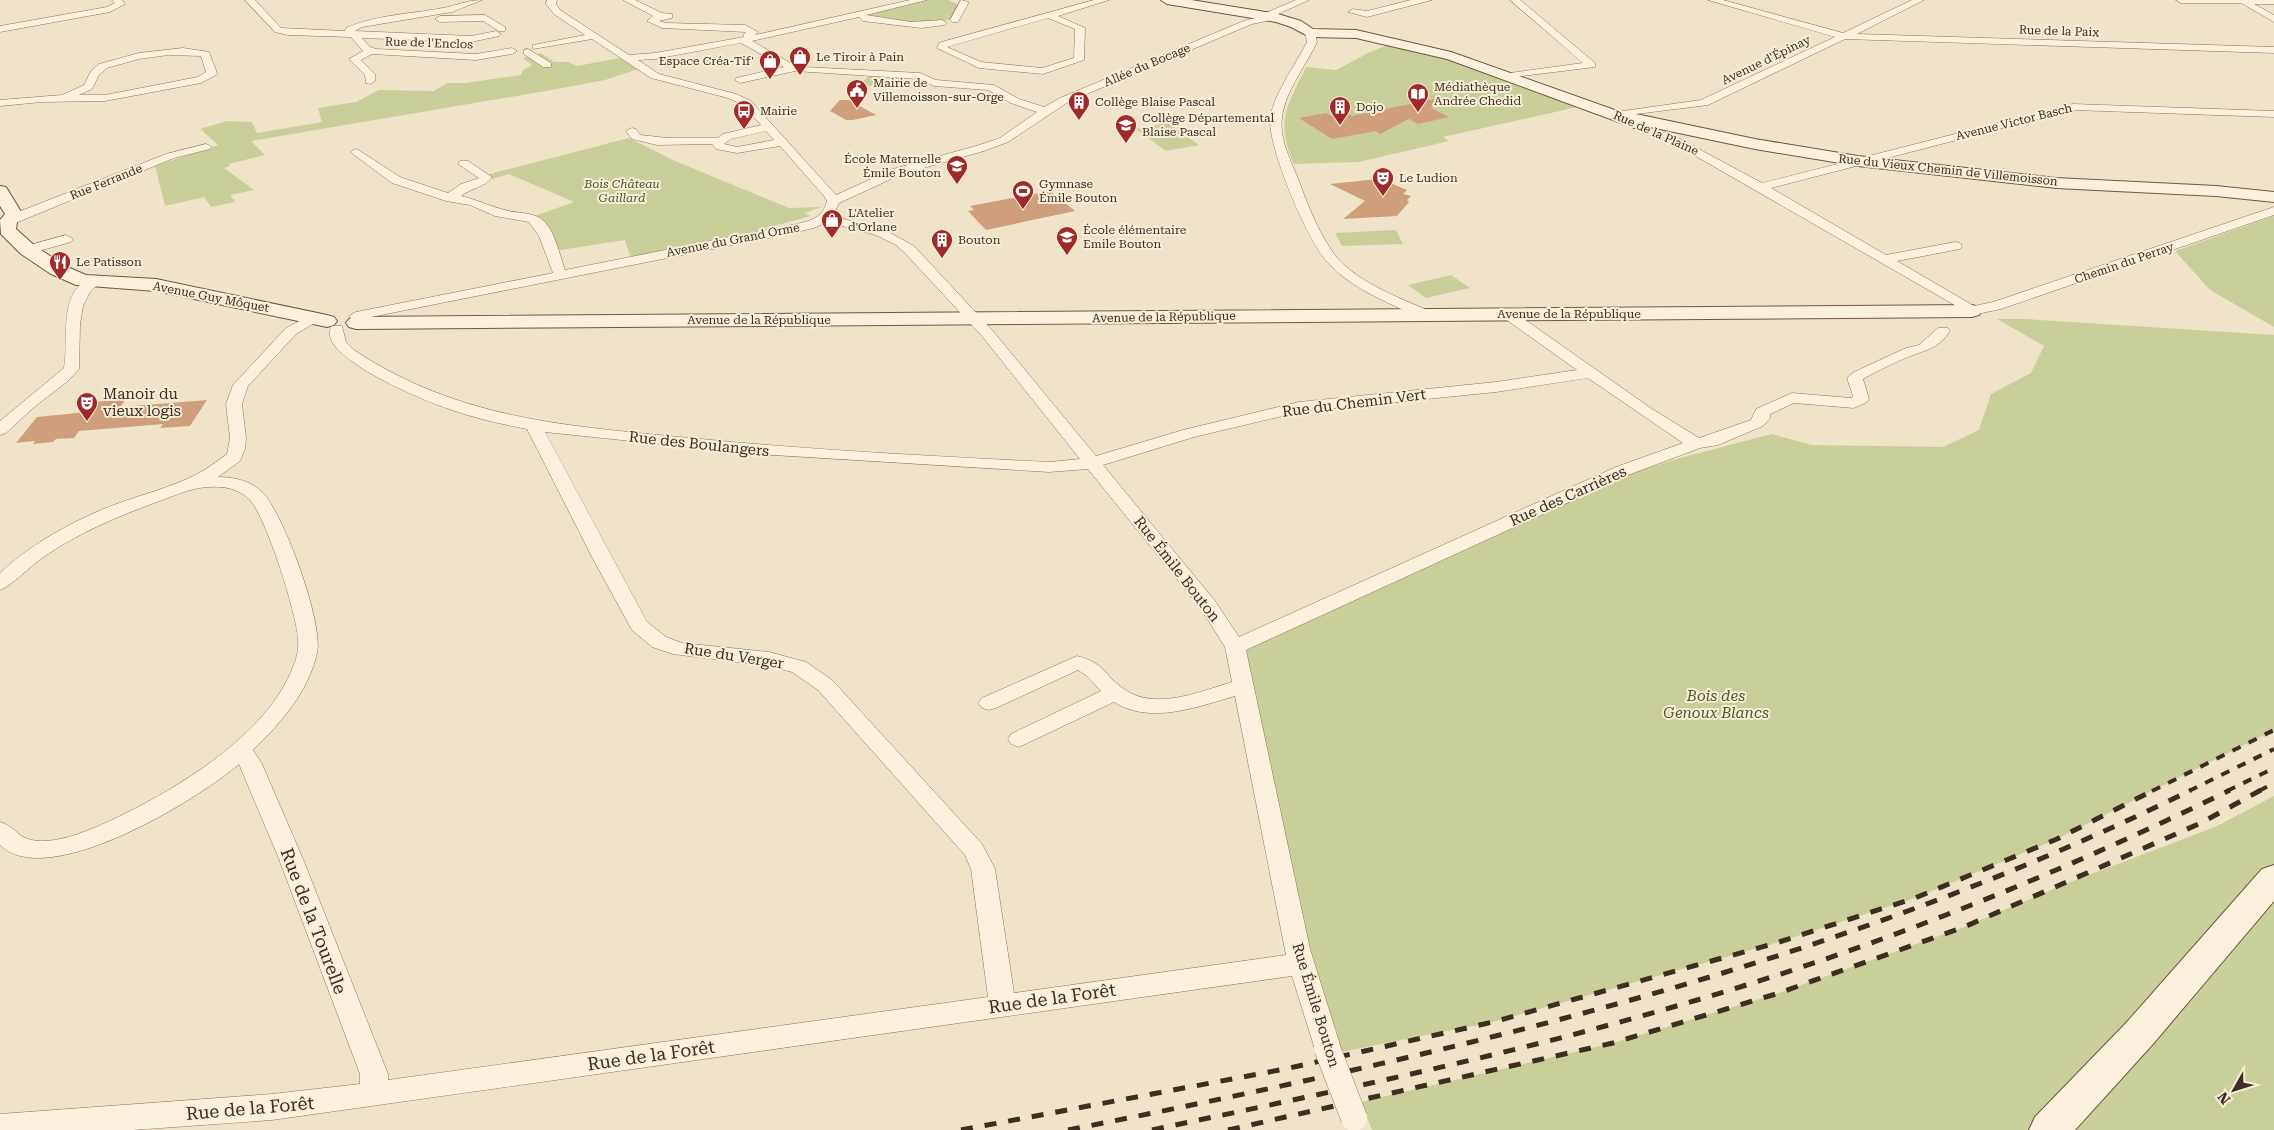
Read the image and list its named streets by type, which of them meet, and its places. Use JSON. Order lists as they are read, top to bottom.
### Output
{
  "streets": {
    "street": [
      "Rue de la Paix",
      "Rue de l'Enclos",
      "Avenue d'Épinay",
      "Allée du Bocage",
      "Avenue Victor Basch",
      "Rue de la Plaine",
      "Rue du Vieux Chemin de Villemoisson",
      "Rue Ferrande",
      "Avenue du Grand Orme",
      "Chemin du Perray",
      "Avenue Guy Môquet",
      "Avenue de la République",
      "Rue du Chemin Vert",
      "Rue des Boulangers",
      "Rue des Carrières",
      "Rue Émile Bouton",
      "Rue du Verger",
      "Rue de la Tourelle",
      "Rue de la Forêt"
    ]
  },
  "crossings": [
    ["Rue de la Paix", "Avenue d'Épinay"],
    ["Avenue d'Épinay", "Rue de la Plaine"],
    ["Avenue d'Épinay", "Rue du Vieux Chemin de Villemoisson"],
    ["Avenue Victor Basch", "Rue de la Plaine"],
    ["Avenue Victor Basch", "Rue du Vieux Chemin de Villemoisson"],
    ["Rue de la Plaine", "Rue du Vieux Chemin de Villemoisson"],
    ["Rue de la Plaine", "Chemin du Perray"],
    ["Rue de la Plaine", "Avenue de la République"],
    ["Rue Ferrande", "Avenue Guy Môquet"],
    ["Avenue du Grand Orme", "Avenue Guy Môquet"],
    ["Avenue du Grand Orme", "Avenue de la République"],
    ["Avenue du Grand Orme", "Rue des Boulangers"],
    ["Avenue du Grand Orme", "Rue Émile Bouton"],
    ["Chemin du Perray", "Avenue de la République"],
    ["Avenue Guy Môquet", "Avenue de la République"],
    ["Avenue Guy Môquet", "Rue des Boulangers"],
    ["Avenue de la République", "Rue des Boulangers"],
    ["Avenue de la République", "Rue Émile Bouton"],
    ["Rue du Chemin Vert", "Rue des Boulangers"],
    ["Rue du Chemin Vert", "Rue Émile Bouton"],
    ["Rue des Boulangers", "Rue Émile Bouton"],
    ["Rue des Boulangers", "Rue du Verger"],
    ["Rue des Carrières", "Rue Émile Bouton"],
    ["Rue Émile Bouton", "Rue de la Forêt"],
    ["Rue du Verger", "Rue de la Forêt"],
    ["Rue de la Tourelle", "Rue de la Forêt"]
  ],
  "parks": ["Bois Château Gaillard", "Bois des Genoux Blancs"],
  "places": {
    "shop": ["Le Tiroir à Pain", "Espace Créa-Tif'", "L'Atelier d'Orlane"],
    "public building": ["Mairie de Villemoisson-sur-Orge"],
    "library": ["Médiathèque Andrée Chedid"],
    "building": ["Collège Blaise Pascal", "Dojo", "Bouton"],
    "bus stop": ["Mairie"],
    "school or university": ["Collège Départemental Blaise Pascal", "École Maternelle Émile Bouton", "École élémentaire Emile Bouton"],
    "theatre": ["Le Ludion", "Manoir du vieux logis"],
    "sports": ["Gymnase Émile Bouton"],
    "restaurant": ["Le Patisson"]
  },
  "north": "bottom left"
}
